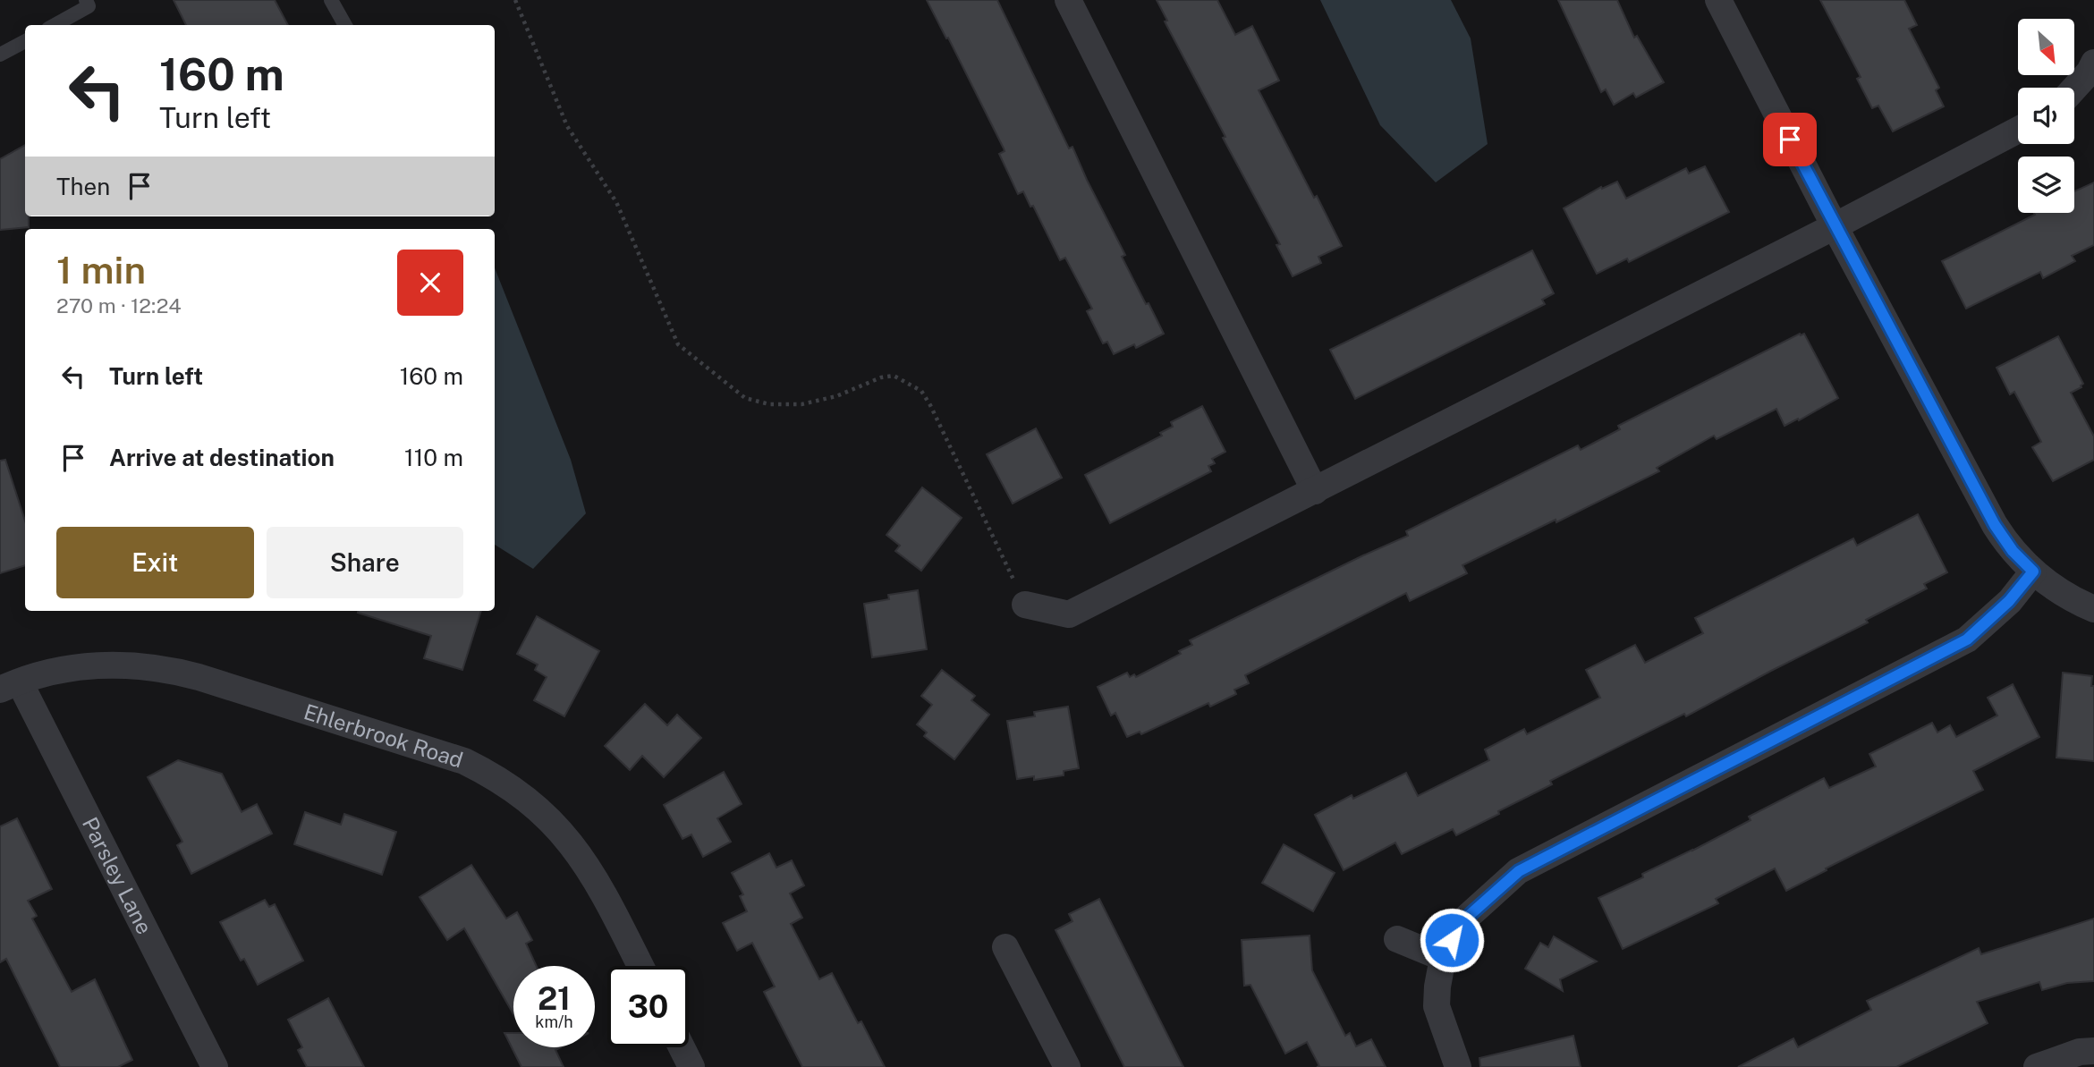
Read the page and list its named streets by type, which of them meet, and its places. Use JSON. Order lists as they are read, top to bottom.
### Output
{
  "streets": {
    "street": ["Ehlerbrook Road", "Parsley Lane"]
  },
  "crossings": [
    ["Ehlerbrook Road", "Parsley Lane"]
  ],
  "north": "bottom right",
  "page": {
    "turn": ["160 m", "Turn left"],
    "then": "Then",
    "heading": ["1 min", "270 m · 12:24"],
    "list": [
      {
        "name": "Turn left",
        "value": "160 m"
      },
      {
        "name": "Arrive at destination",
        "value": "110 m"
      }
    ],
    "buttons": ["Exit", "Share"],
    "speed": "21 km/h",
    "limit": "30"
  }
}
